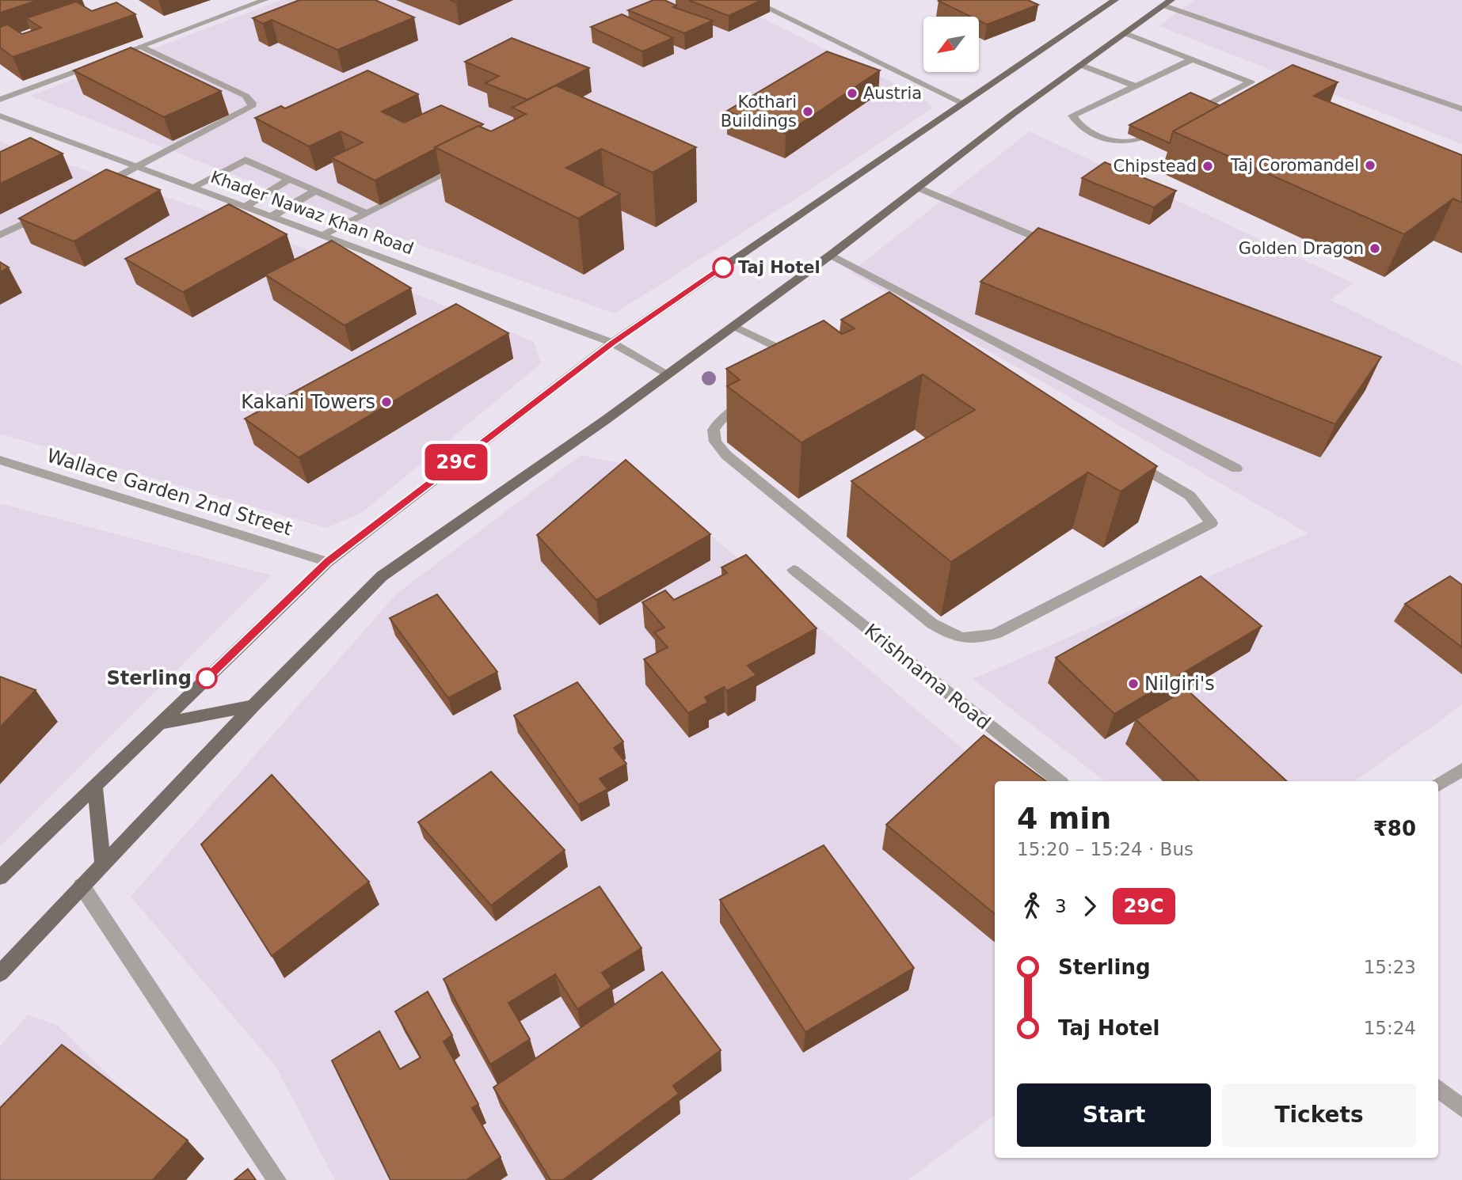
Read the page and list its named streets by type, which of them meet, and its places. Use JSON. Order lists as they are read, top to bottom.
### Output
{
  "streets": {
    "street": ["Khader Nawaz Khan Road", "Wallace Garden 2nd Street", "Krishnama Road"]
  },
  "places": [
    "Austria",
    "Kothari Buildings",
    "Taj Coromandel",
    "Chipstead",
    "Golden Dragon",
    "Taj Hotel",
    "Kakani Towers",
    "Sterling",
    "Nilgiri's"
  ],
  "lines": ["bus line 29C"],
  "north": "bottom left",
  "page": {
    "on_map": "29C",
    "heading": ["4 min", "15:20 – 15:24 · Bus", "₹80"],
    "legs": ["3", "29C"],
    "list": [
      {
        "name": "Sterling",
        "value": "15:23"
      },
      {
        "name": "Taj Hotel",
        "value": "15:24"
      }
    ],
    "buttons": ["Start", "Tickets"]
  }
}
